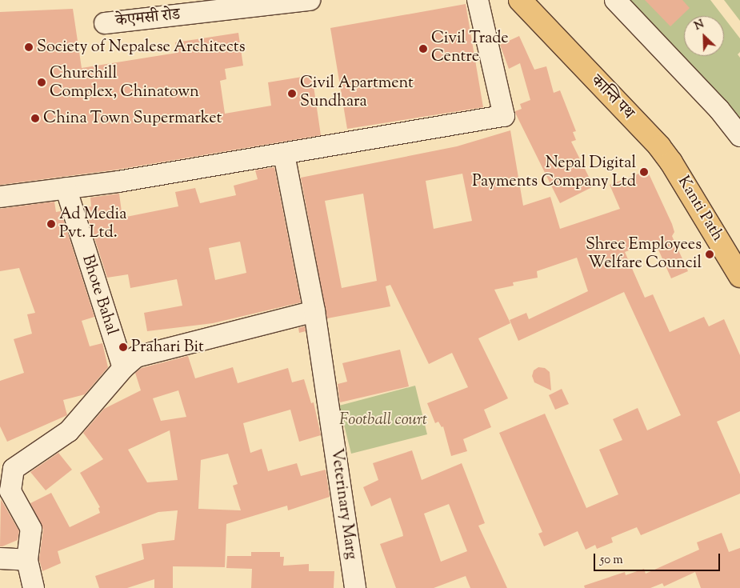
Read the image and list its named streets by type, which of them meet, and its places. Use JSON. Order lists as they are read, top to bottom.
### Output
{
  "streets": {
    "main road": ["कान्ति पथ", "Kanti Path"],
    "street": ["केएमसी रोड", "Bhote Bahal", "Veterinary Marg"]
  },
  "crossings": [
    ["कान्ति पथ", "Kanti Path"]
  ],
  "parks": ["Football court"],
  "places": [
    "Society of Nepalese Architects",
    "Civil Trade Centre",
    "Churchill Complex, Chinatown",
    "Civil Apartment Sundhara",
    "China Town Supermarket",
    "Nepal Digital Payments Company Ltd",
    "Ad Media Pvt. Ltd.",
    "Shree Employees Welfare Council",
    "Prahari Bit"
  ],
  "scale_bar": "50 m",
  "north": "top left"
}
